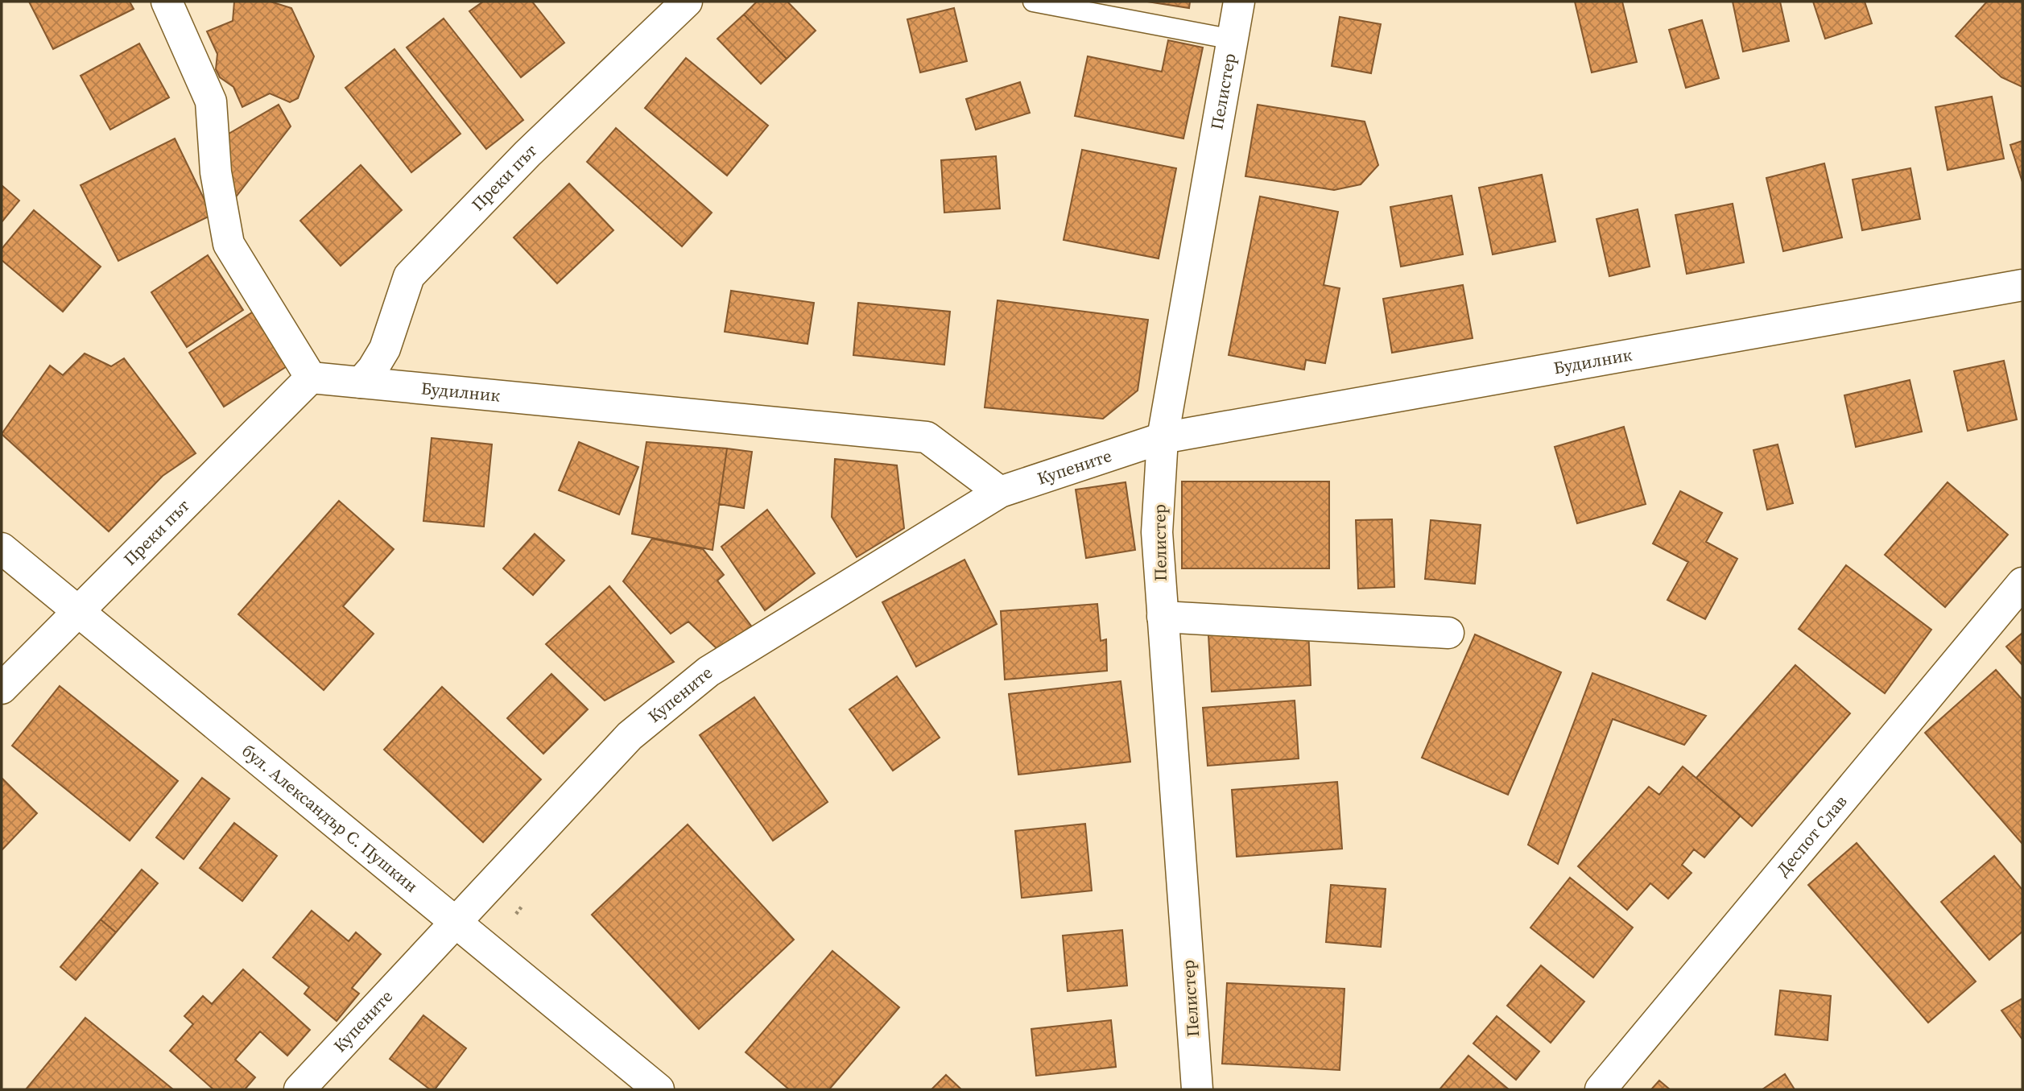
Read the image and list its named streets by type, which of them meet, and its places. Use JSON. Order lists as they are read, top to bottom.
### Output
{
  "streets": {
    "street": [
      "Пелистер",
      "Преки път",
      "Будилник",
      "Купените",
      "бул. Александър С. Пушкин",
      "Деспот Слав"
    ]
  },
  "crossings": [
    ["Пелистер", "Будилник"],
    ["Пелистер", "Купените"],
    ["Преки път", "Будилник"],
    ["Преки път", "бул. Александър С. Пушкин"],
    ["Будилник", "Купените"],
    ["Купените", "бул. Александър С. Пушкин"]
  ]
}
